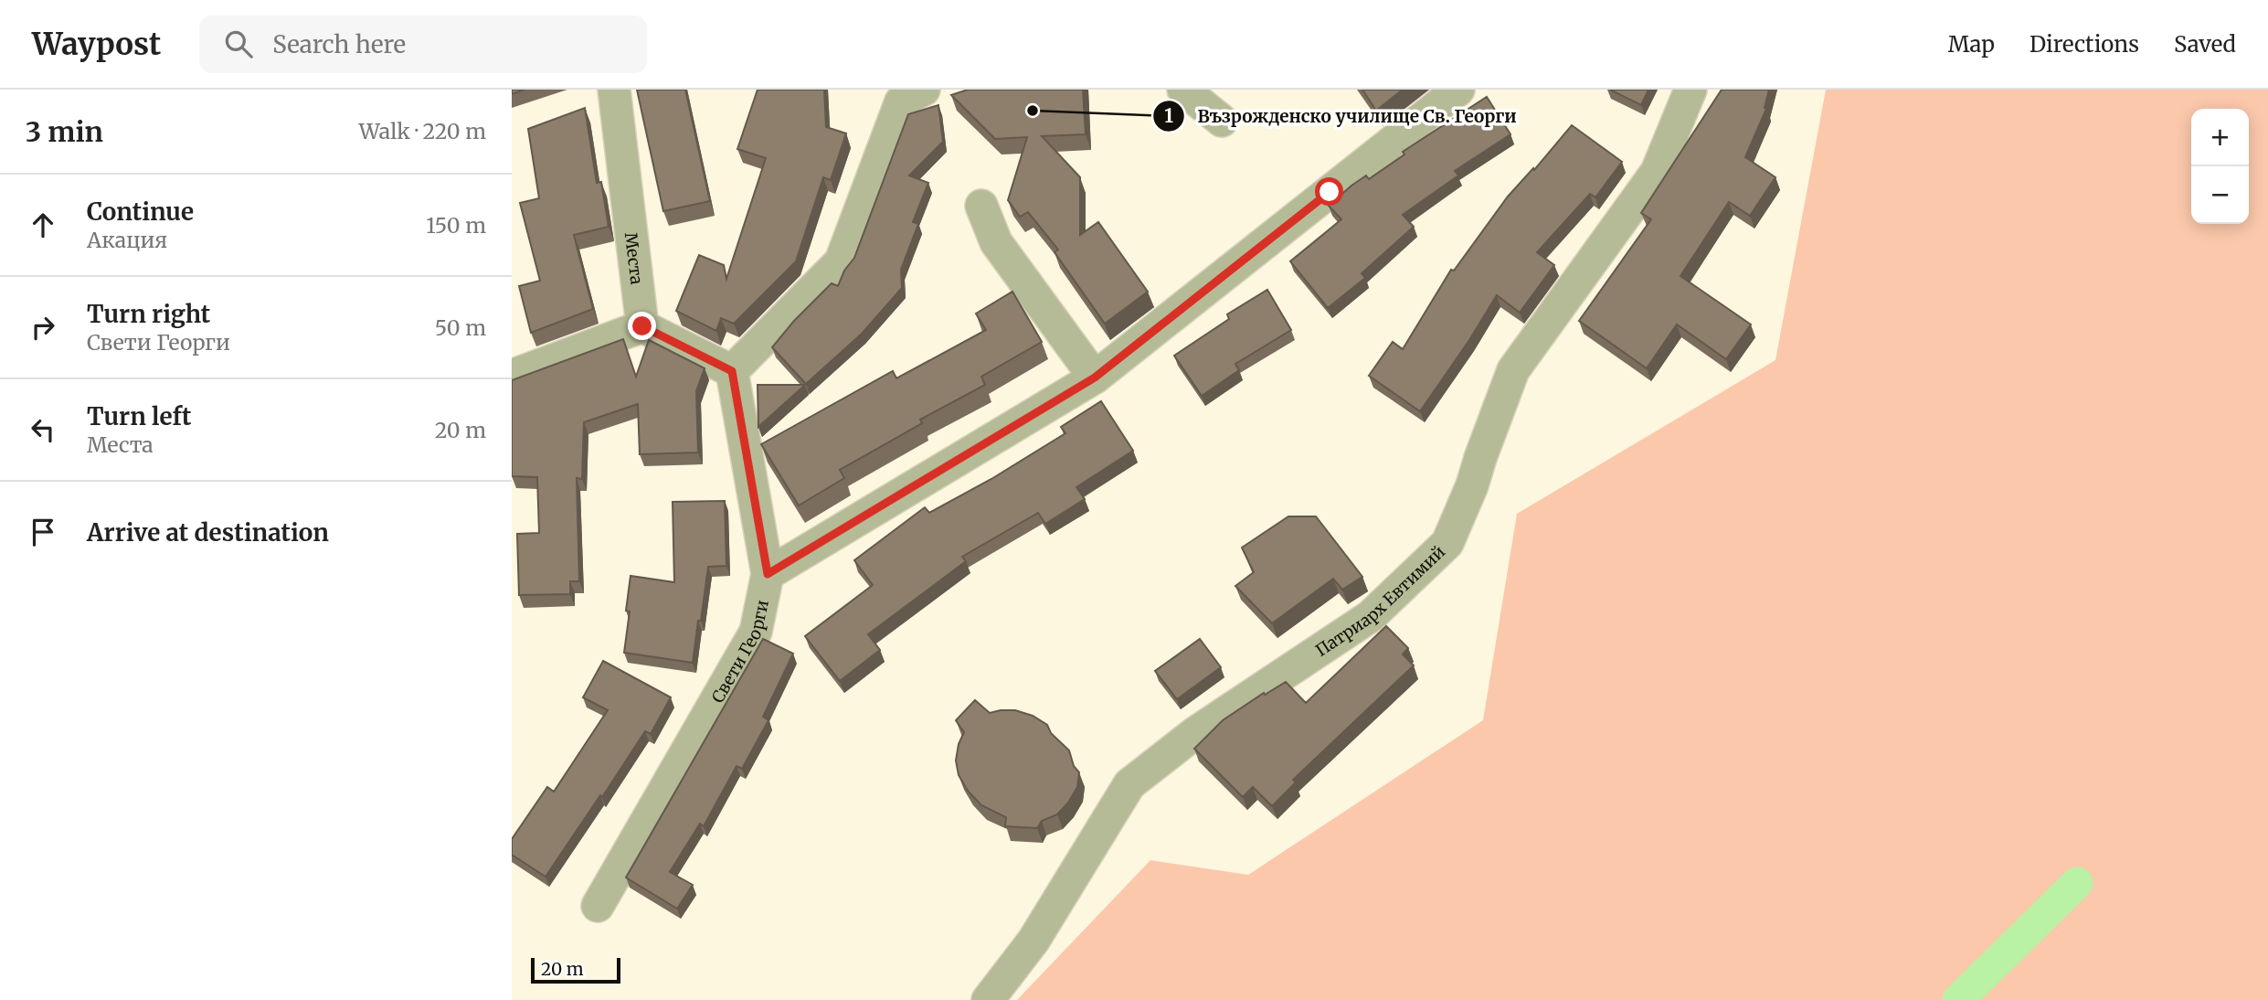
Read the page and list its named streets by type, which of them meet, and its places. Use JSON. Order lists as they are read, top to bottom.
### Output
{
  "streets": {
    "street": ["Места", "Патриарх Евтимий", "Свети Георги"]
  },
  "places": ["Възрожденско училище Св. Георги"],
  "scale_bar": "20 m",
  "page": {
    "header": "Waypost",
    "search": "Search here",
    "nav": ["Map", "Directions", "Saved"],
    "heading": ["3 min", "Walk · 220 m"],
    "map_buttons": ["+", "−"],
    "list": [
      ["Continue", "Акация", "150 m"],
      ["Turn right", "Свети Георги", "50 m"],
      ["Turn left", "Места", "20 m"],
      "Arrive at destination"
    ],
    "scale": "20 m"
  }
}
